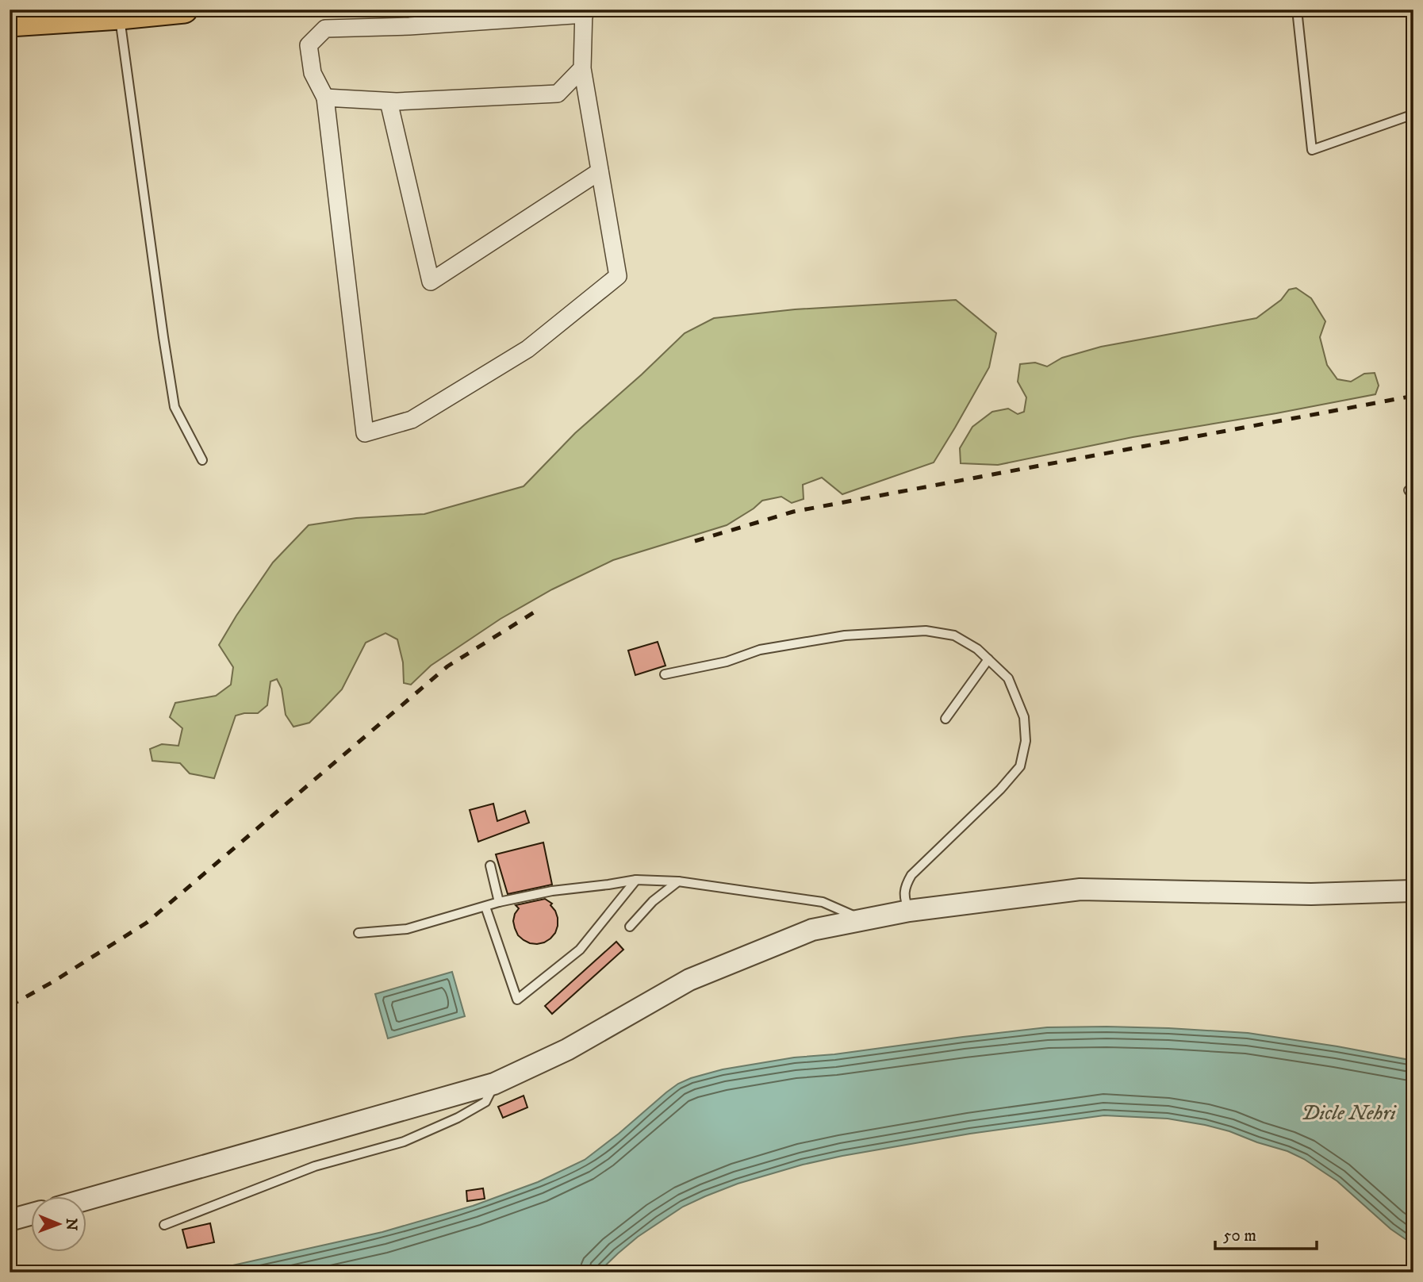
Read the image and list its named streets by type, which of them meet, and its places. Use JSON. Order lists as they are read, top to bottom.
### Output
{
  "water": ["Dicle Nehri"],
  "scale_bar": "50 m",
  "north": "right"
}
